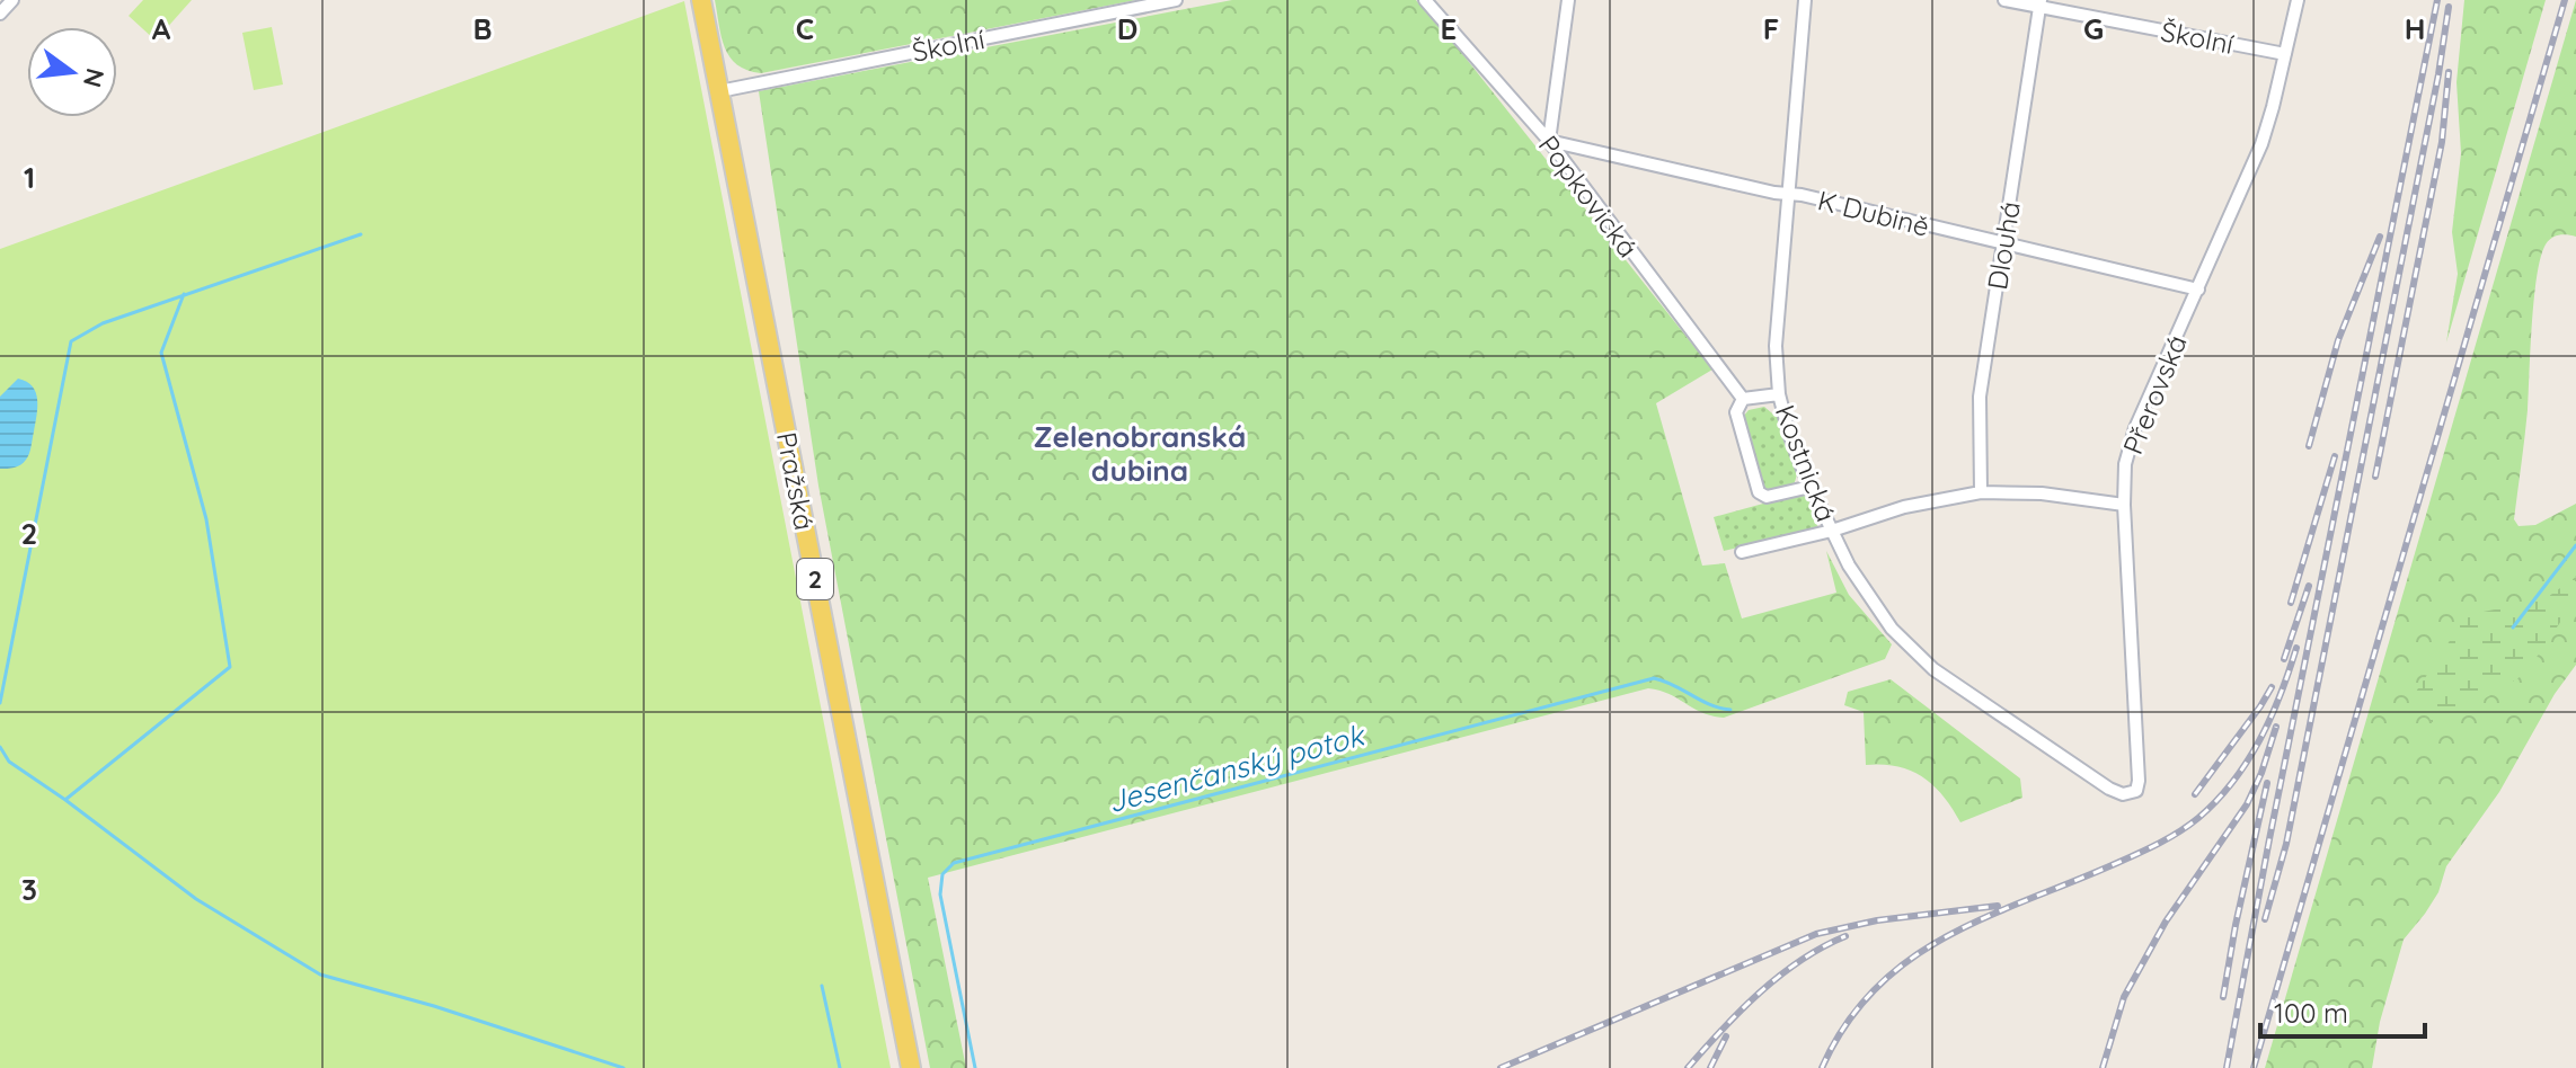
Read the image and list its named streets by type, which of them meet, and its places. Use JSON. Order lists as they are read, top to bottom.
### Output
{
  "streets": {
    "main road": ["Pražská", "2"],
    "street": [
      "Školní",
      "Popkovická",
      "K Dubině",
      "Dlouhá",
      "Přerovská",
      "Kostnická"
    ]
  },
  "crossings": [
    ["Školní", "Dlouhá"],
    ["Školní", "Přerovská"],
    ["Školní", "Pražská"],
    ["Popkovická", "K Dubině"],
    ["K Dubině", "Dlouhá"],
    ["K Dubině", "Přerovská"],
    ["K Dubině", "Kostnická"],
    ["Přerovská", "Kostnická"]
  ],
  "districts": ["Zelenobranská dubina"],
  "water": ["Jesenčanský potok"],
  "scale_bar": "100 m",
  "north": "right",
  "grid": {
    "columns": [
      "A",
      "B",
      "C",
      "D",
      "E",
      "F",
      "G",
      "H"
    ],
    "rows": ["1", "2", "3"]
  }
}
